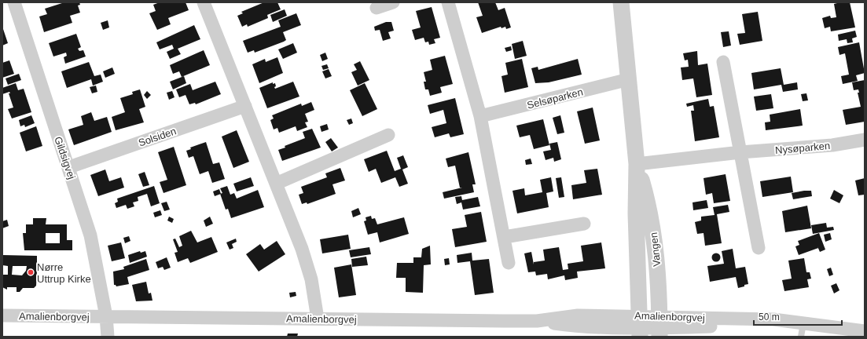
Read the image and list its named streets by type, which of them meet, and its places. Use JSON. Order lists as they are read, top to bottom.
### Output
{
  "streets": {
    "street": [
      "Selsøparken",
      "Solsiden",
      "Nysøparken",
      "Gildsigvej",
      "Vangen",
      "Amalienborgvej"
    ]
  },
  "crossings": [
    ["Selsøparken", "Vangen"],
    ["Solsiden", "Gildsigvej"],
    ["Nysøparken", "Vangen"],
    ["Gildsigvej", "Amalienborgvej"],
    ["Vangen", "Amalienborgvej"]
  ],
  "places": ["Nørre Uttrup Kirke"],
  "scale_bar": "50 m"
}
